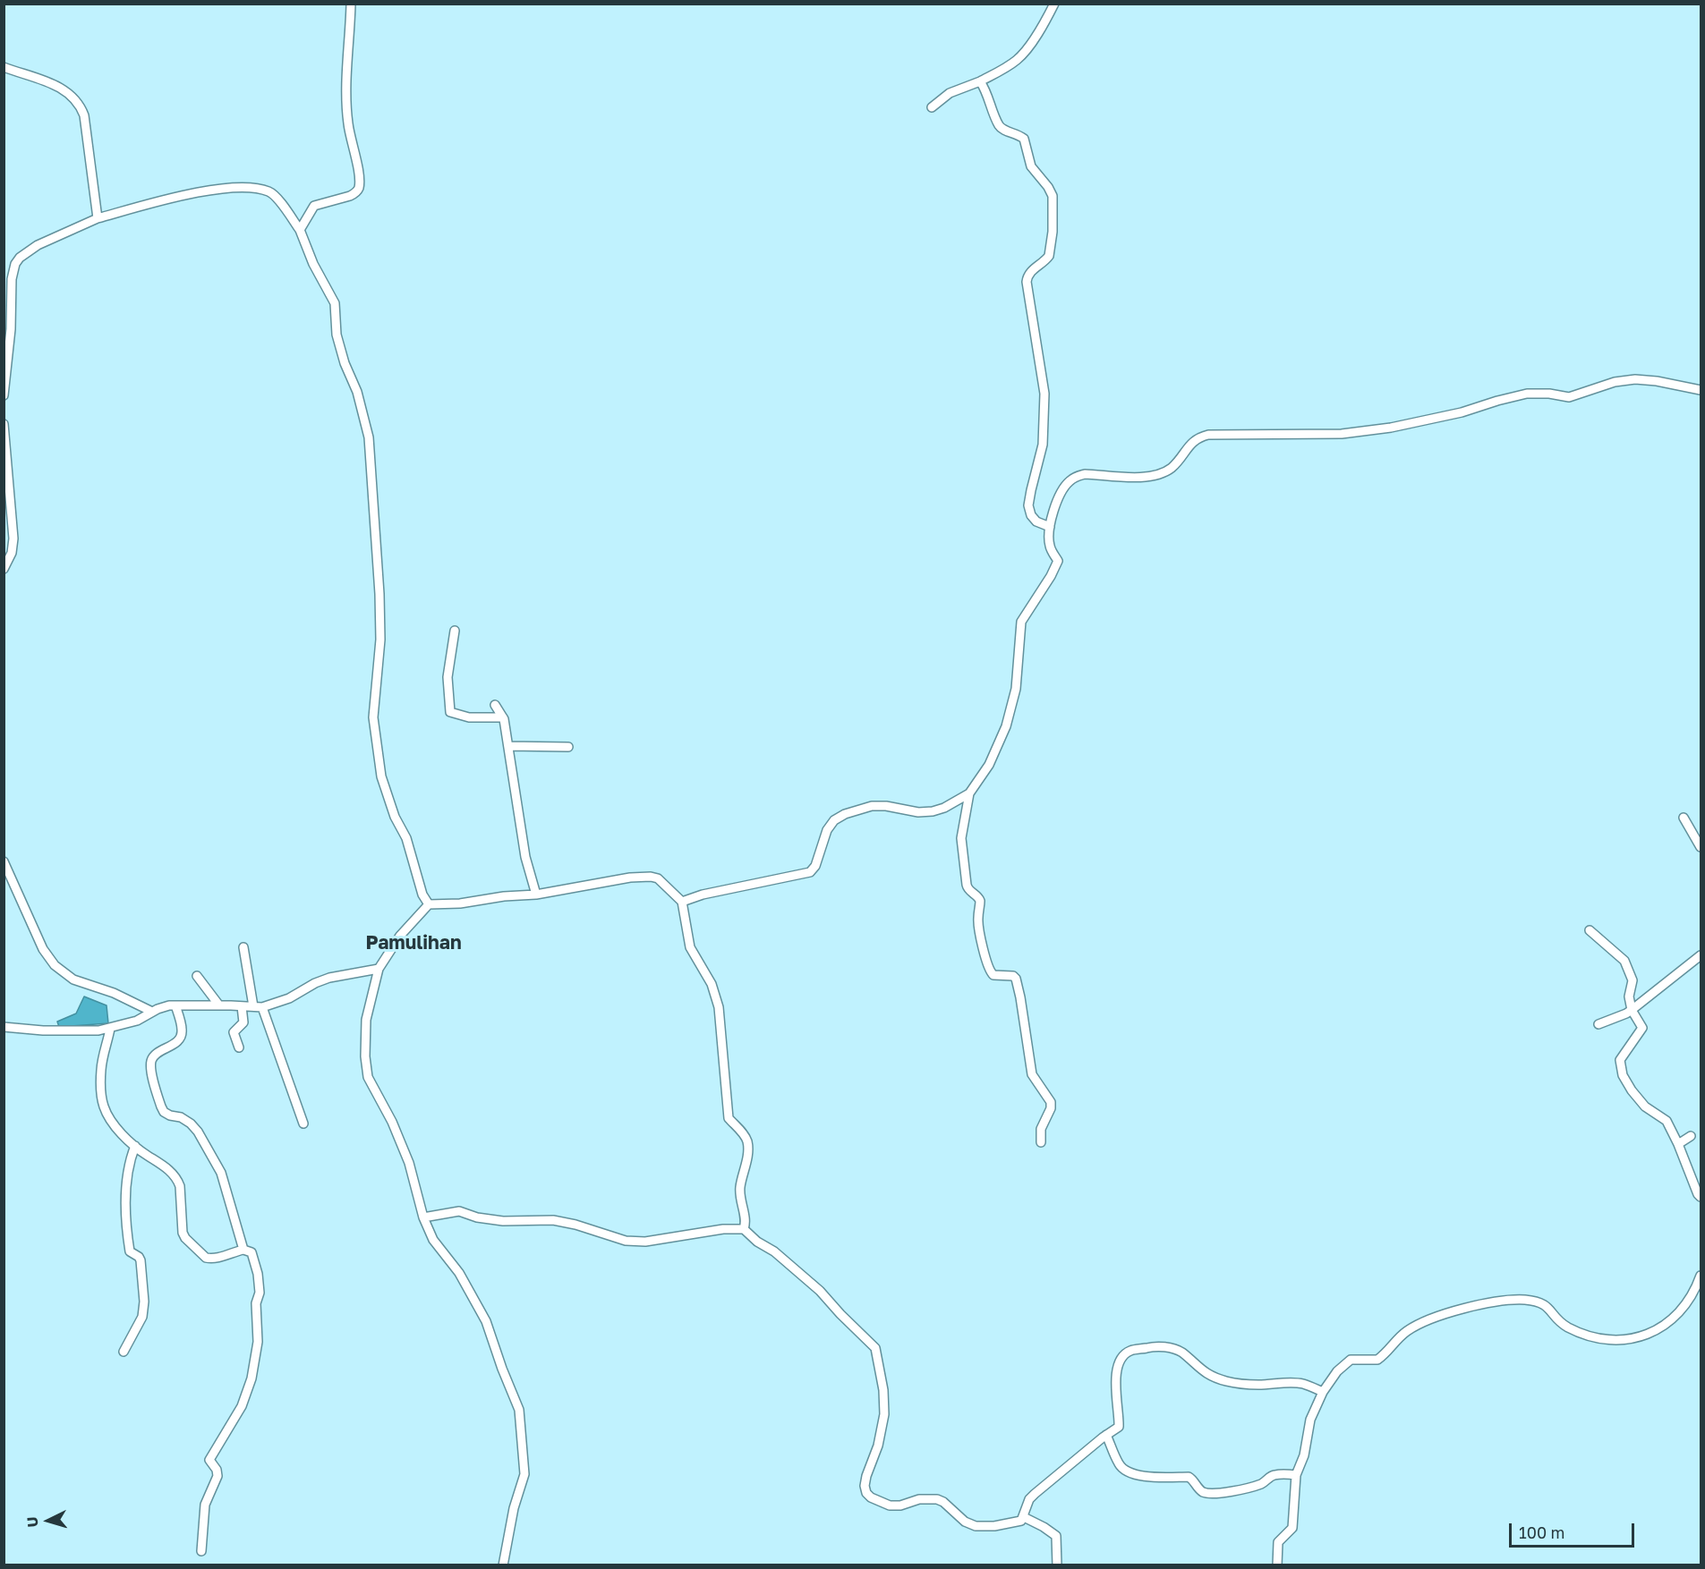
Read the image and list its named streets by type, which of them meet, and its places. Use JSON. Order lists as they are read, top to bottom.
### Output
{
  "districts": ["Pamulihan"],
  "scale_bar": "100 m",
  "north": "left"
}
